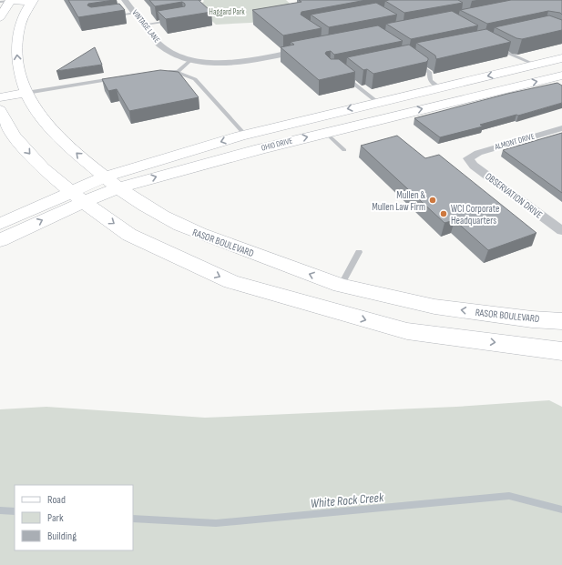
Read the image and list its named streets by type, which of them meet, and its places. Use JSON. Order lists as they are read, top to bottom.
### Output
{
  "streets": {
    "main road": ["OHIO DRIVE", "RASOR BOULEVARD"],
    "street": ["VINTAGE LANE", "ALMONT DRIVE", "OBSERVATION DRIVE"]
  },
  "crossings": [
    ["ALMONT DRIVE", "OBSERVATION DRIVE"],
    ["OHIO DRIVE", "RASOR BOULEVARD"]
  ],
  "water": ["White Rock Creek"],
  "parks": ["Haggard Park"],
  "places": ["Mullen & Mullen Law Firm", "WCI Corporate Headquarters"],
  "legend": ["Road", "Park", "Building"]
}
